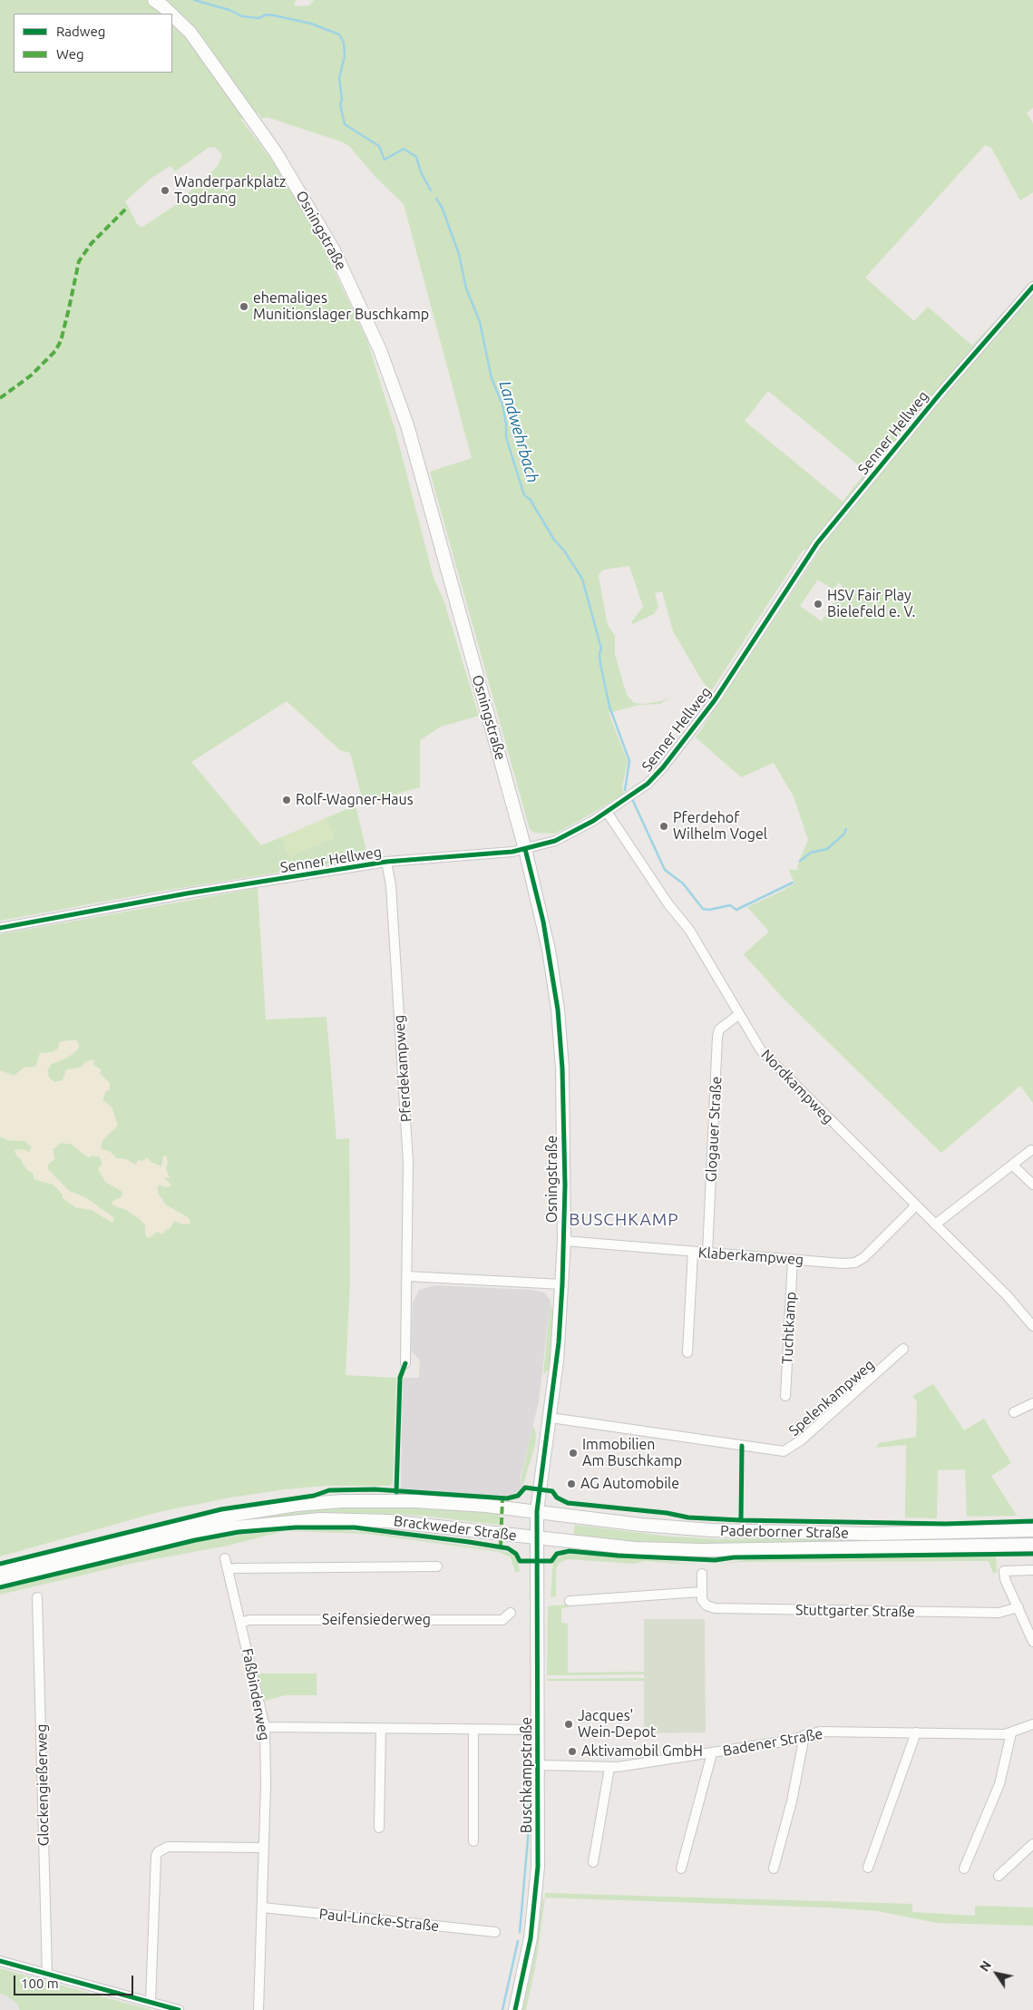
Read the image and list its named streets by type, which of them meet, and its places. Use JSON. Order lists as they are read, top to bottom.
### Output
{
  "streets": {
    "main road": [
      "Osningstraße",
      "Brackweder Straße",
      "Paderborner Straße",
      "Buschkampstraße"
    ],
    "street": [
      "Senner Hellweg",
      "Pferdekampweg",
      "Nordkampweg",
      "Glogauer Straße",
      "Klaberkampweg",
      "Tuchtkamp",
      "Spelenkampweg",
      "Stuttgarter Straße",
      "Seifensiederweg",
      "Faßbinderweg",
      "Badener Straße",
      "Glockengießerweg",
      "Paul-Lincke-Straße"
    ]
  },
  "crossings": [
    ["Osningstraße", "Senner Hellweg"],
    ["Osningstraße", "Klaberkampweg"],
    ["Osningstraße", "Spelenkampweg"],
    ["Osningstraße", "Brackweder Straße"],
    ["Osningstraße", "Paderborner Straße"],
    ["Osningstraße", "Buschkampstraße"],
    ["Senner Hellweg", "Pferdekampweg"],
    ["Senner Hellweg", "Nordkampweg"],
    ["Nordkampweg", "Glogauer Straße"],
    ["Nordkampweg", "Klaberkampweg"],
    ["Glogauer Straße", "Klaberkampweg"],
    ["Klaberkampweg", "Tuchtkamp"],
    ["Brackweder Straße", "Paderborner Straße"],
    ["Brackweder Straße", "Buschkampstraße"],
    ["Paderborner Straße", "Buschkampstraße"],
    ["Seifensiederweg", "Faßbinderweg"],
    ["Faßbinderweg", "Paul-Lincke-Straße"],
    ["Badener Straße", "Buschkampstraße"]
  ],
  "districts": ["BUSCHKAMP"],
  "water": ["Landwehrbach"],
  "places": [
    "Wanderparkplatz Togdrang",
    "ehemaliges Munitionslager Buschkamp",
    "HSV Fair Play Bielefeld e. V.",
    "Rolf-Wagner-Haus",
    "Pferdehof Wilhelm Vogel",
    "Immobilien Am Buschkamp",
    "AG Automobile",
    "Jacques' Wein-Depot",
    "Aktivamobil GmbH"
  ],
  "legend": ["Radweg", "Weg"],
  "scale_bar": "100 m",
  "north": "top left"
}
